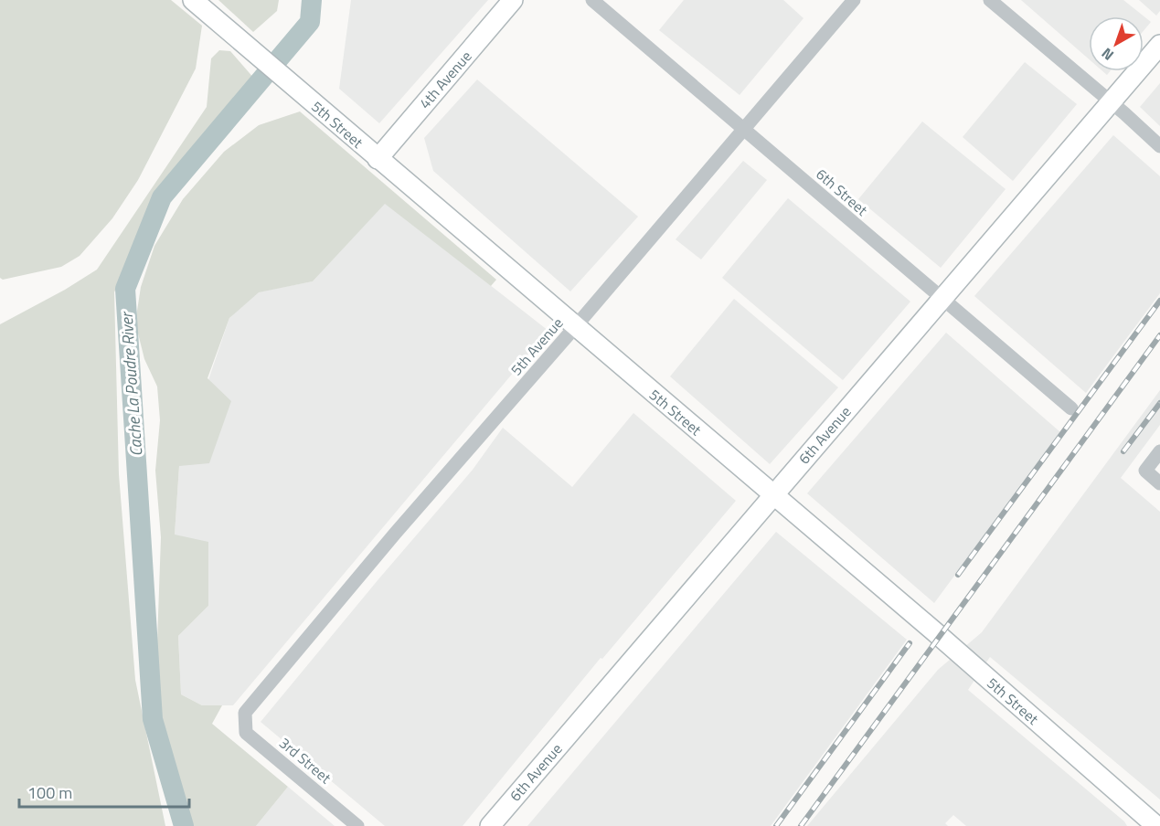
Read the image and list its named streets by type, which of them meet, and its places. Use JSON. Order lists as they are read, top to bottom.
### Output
{
  "streets": {
    "main road": ["4th Avenue", "5th Street", "6th Avenue"],
    "street": ["6th Street", "5th Avenue", "3rd Street"]
  },
  "crossings": [
    ["4th Avenue", "5th Street"],
    ["5th Street", "5th Avenue"],
    ["5th Street", "6th Avenue"],
    ["6th Street", "5th Avenue"],
    ["6th Street", "6th Avenue"],
    ["5th Avenue", "3rd Street"]
  ],
  "water": ["Cache La Poudre River"],
  "scale_bar": "100 m",
  "north": "bottom left"
}
